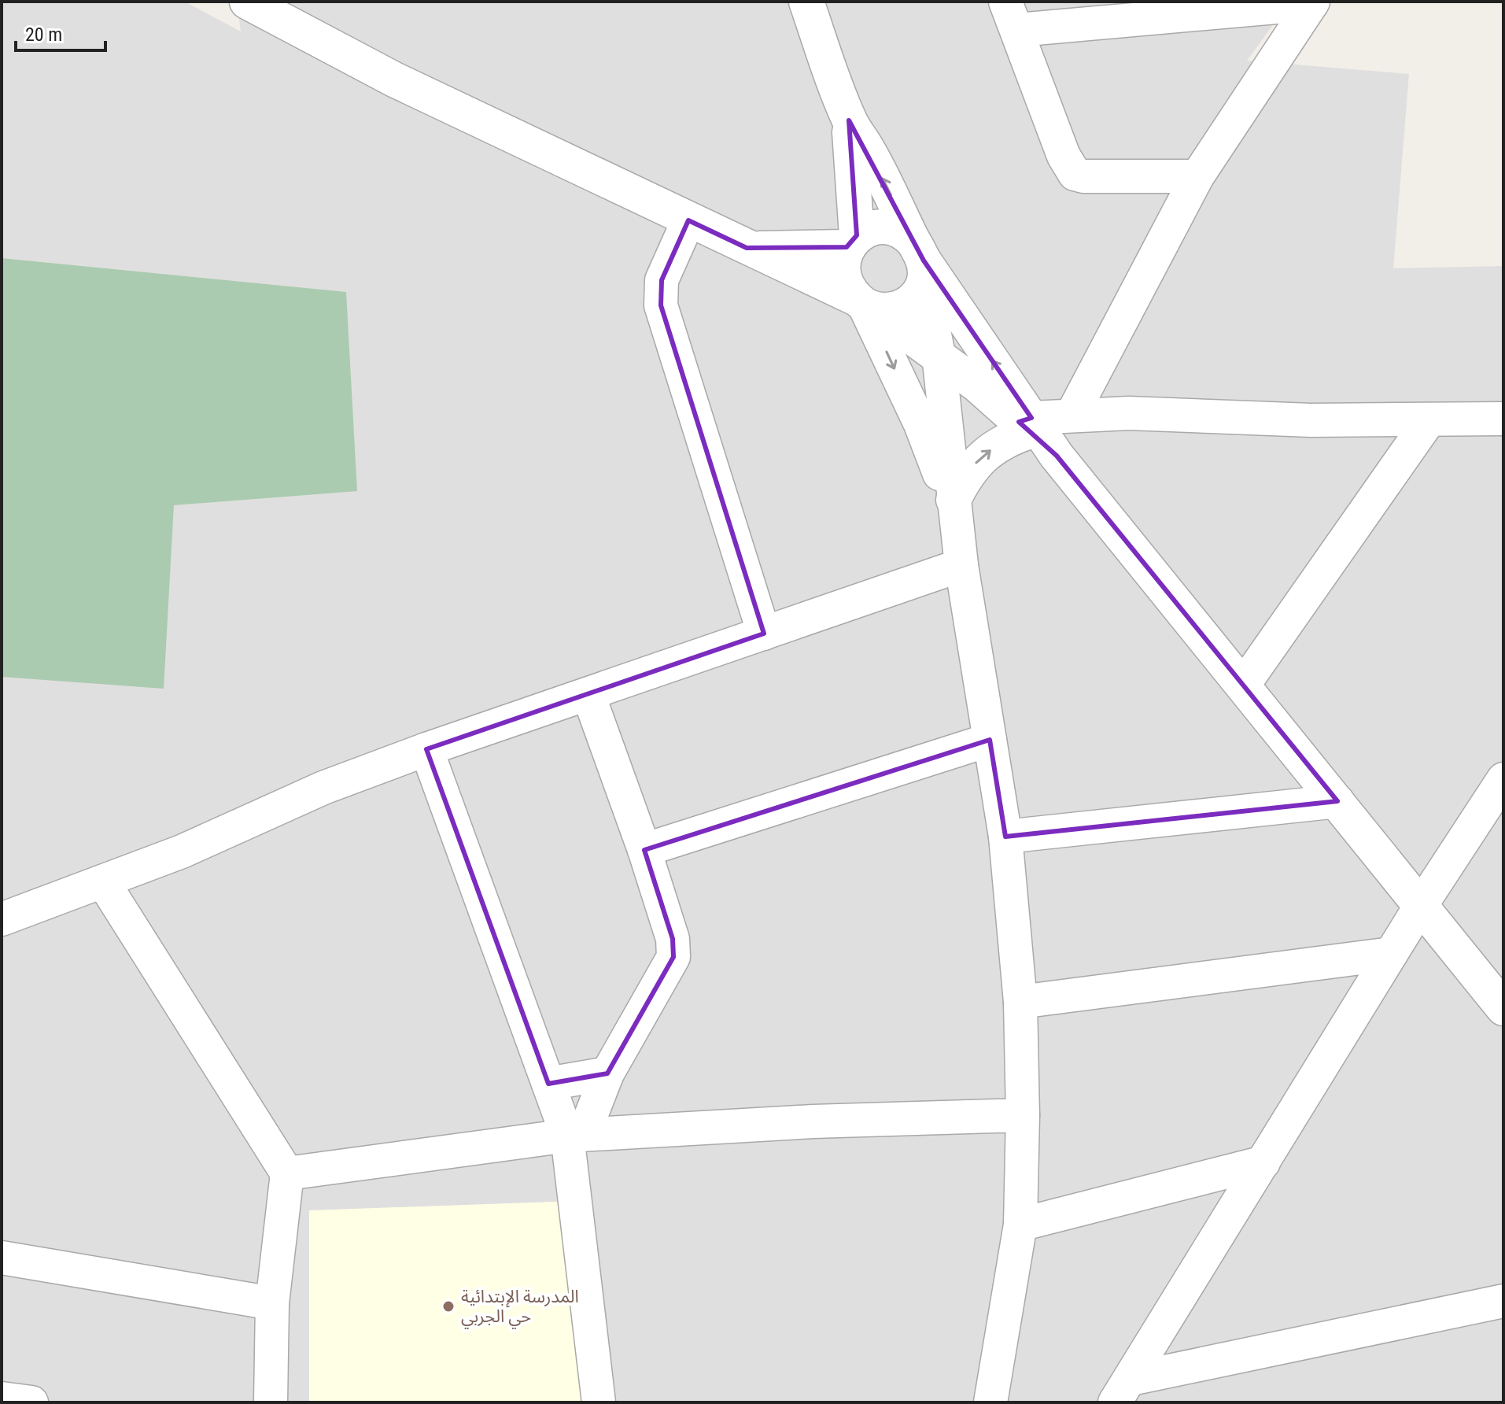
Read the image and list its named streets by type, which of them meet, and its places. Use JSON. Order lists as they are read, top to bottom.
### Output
{
  "places": ["المدرسة الإبتدائية حي الجربي"],
  "scale_bar": "20 m"
}
